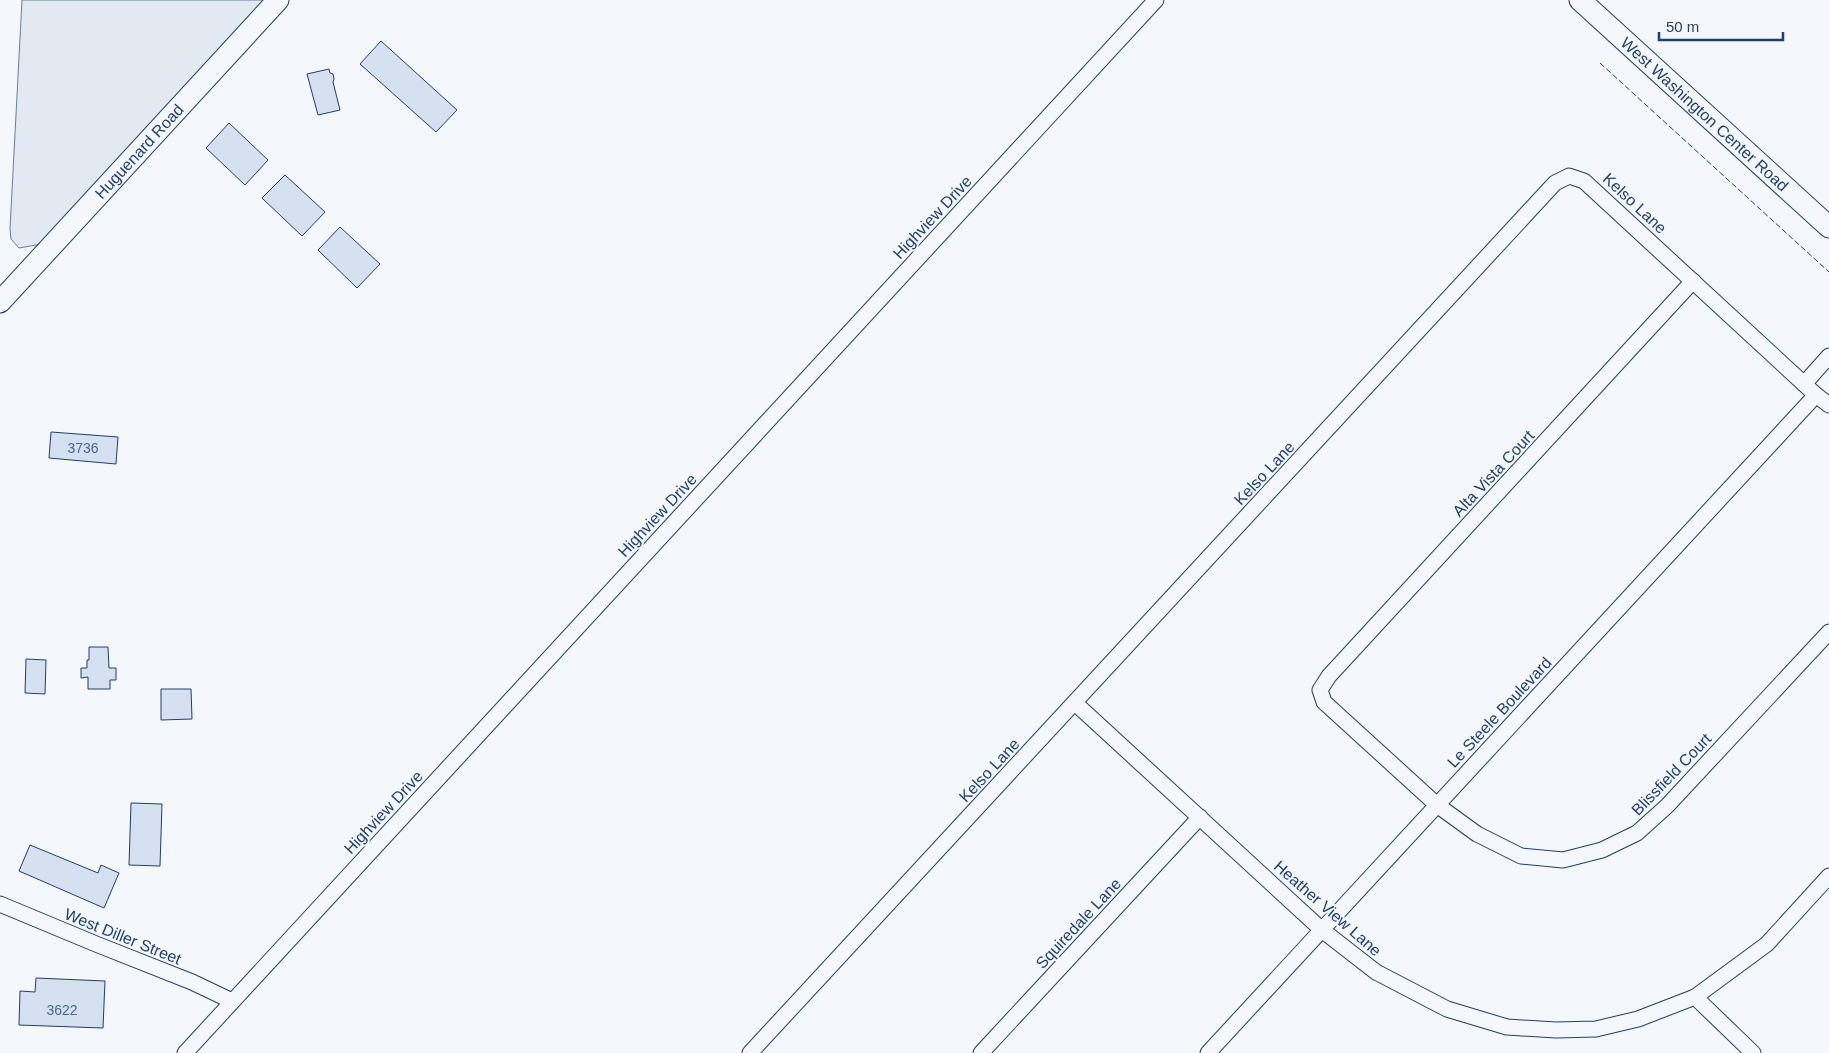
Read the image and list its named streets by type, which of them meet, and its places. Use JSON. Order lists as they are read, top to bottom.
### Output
{
  "streets": {
    "main road": ["West Washington Center Road", "Huguenard Road"],
    "street": [
      "Kelso Lane",
      "Highview Drive",
      "Alta Vista Court",
      "Le Steele Boulevard",
      "Blissfield Court",
      "Heather View Lane",
      "Squiredale Lane",
      "West Diller Street"
    ]
  },
  "crossings": [
    ["Kelso Lane", "Alta Vista Court"],
    ["Kelso Lane", "Le Steele Boulevard"],
    ["Kelso Lane", "Heather View Lane"],
    ["Highview Drive", "West Diller Street"],
    ["Alta Vista Court", "Blissfield Court"],
    ["Le Steele Boulevard", "Blissfield Court"],
    ["Le Steele Boulevard", "Heather View Lane"],
    ["Heather View Lane", "Squiredale Lane"]
  ],
  "house_numbers": ["3736", "3622"],
  "scale_bar": "50 m"
}
